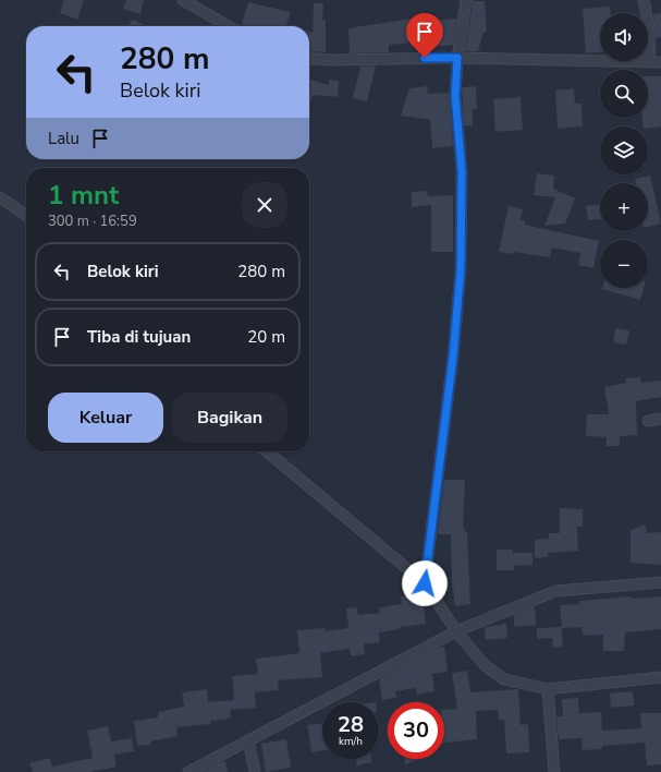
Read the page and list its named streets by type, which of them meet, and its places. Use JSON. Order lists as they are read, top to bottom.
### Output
{
  "page": {
    "map_buttons": ["+", "−"],
    "turn": ["280 m", "Belok kiri"],
    "then": "Lalu",
    "heading": ["1 mnt", "300 m · 16:59"],
    "list": [
      {
        "name": "Belok kiri",
        "value": "280 m"
      },
      {
        "name": "Tiba di tujuan",
        "value": "20 m"
      }
    ],
    "buttons": ["Keluar", "Bagikan"],
    "speed": "28 km/h",
    "limit": "30"
  }
}
